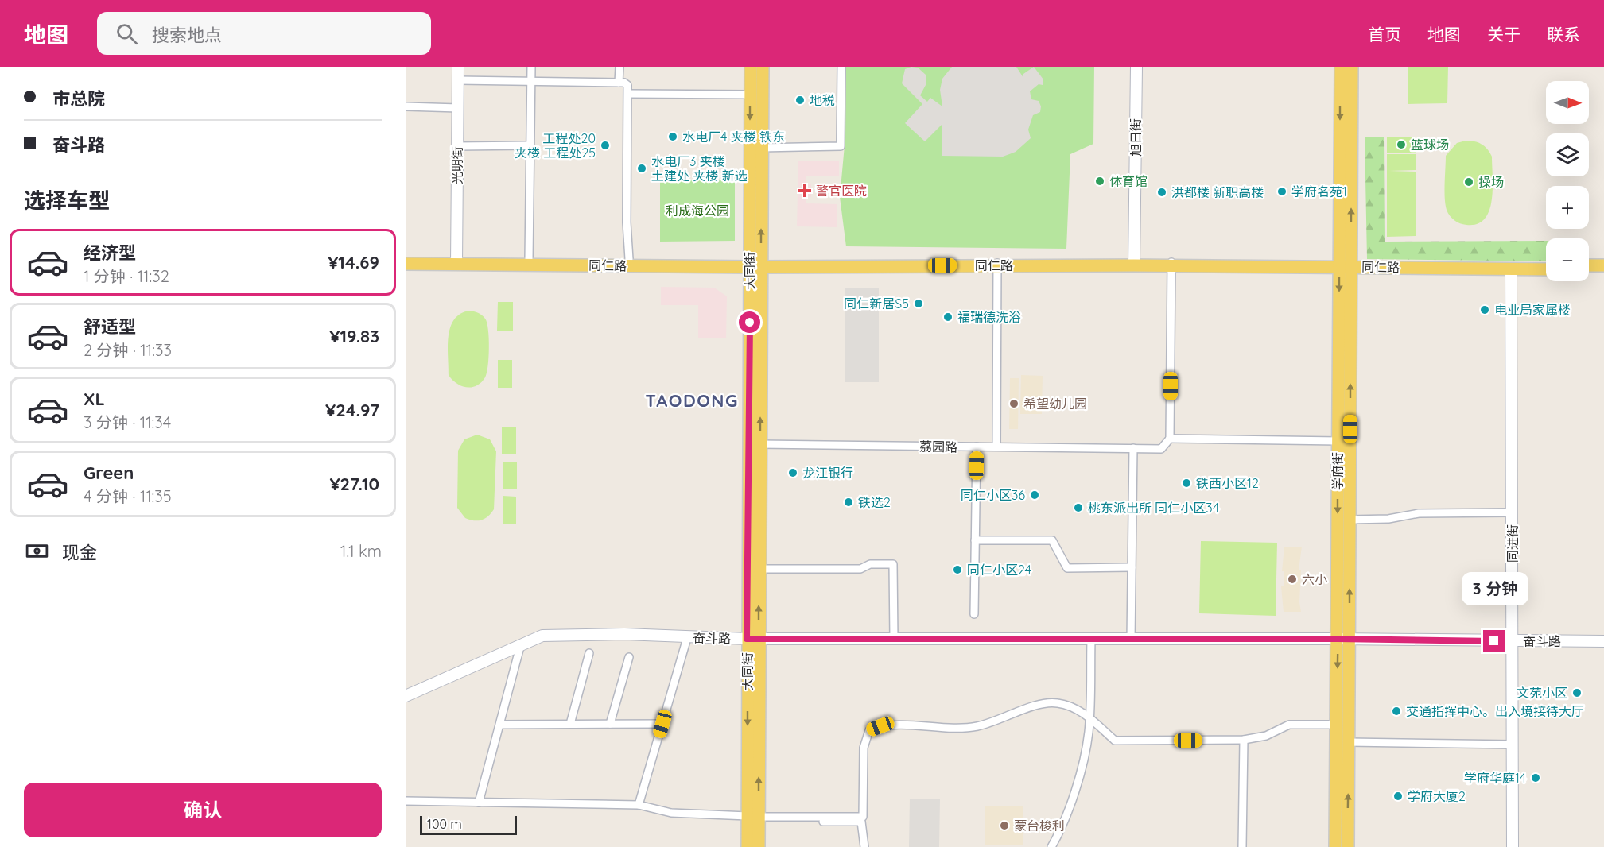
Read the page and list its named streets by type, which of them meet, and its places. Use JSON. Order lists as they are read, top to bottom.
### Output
{
  "streets": {
    "main road": ["同仁路", "大同街", "学府街"],
    "street": [
      "旭日街",
      "光明街",
      "荔园路",
      "同进街",
      "奋斗路"
    ]
  },
  "crossings": [
    ["旭日街", "同仁路"],
    ["光明街", "同仁路"],
    ["同仁路", "大同街"],
    ["同仁路", "学府街"],
    ["同仁路", "同进街"],
    ["大同街", "荔园路"],
    ["大同街", "奋斗路"],
    ["学府街", "奋斗路"],
    ["同进街", "奋斗路"]
  ],
  "districts": ["TAODONG"],
  "parks": ["利成海公园"],
  "places": {
    "other": [
      "地税",
      "水电厂4 夹楼 铁东",
      "篮球场",
      "工程处20 夹楼 工程处25",
      "水电厂3 夹楼 土建处 夹楼 新选",
      "体育馆",
      "操场",
      "学府名苑1",
      "洪都楼 新职高楼",
      "同仁新居S5",
      "电业局家属楼",
      "福瑞德洗浴",
      "希望幼儿园",
      "龙江银行",
      "铁西小区12",
      "同仁小区36",
      "铁选2",
      "桃东派出所 同仁小区34",
      "同仁小区24",
      "六小",
      "文苑小区",
      "交通指挥中心。出入境接待大厅",
      "学府华庭14",
      "学府大厦2",
      "蒙台梭利"
    ],
    "health": ["警官医院"]
  },
  "scale_bar": "100 m",
  "north": "right",
  "page": {
    "header": "地图",
    "search": "搜索地点",
    "nav": [
      "首页",
      "地图",
      "关于",
      "联系"
    ],
    "banner": ["市总院", "奋斗路"],
    "map_buttons": ["+", "−"],
    "heading": "选择车型",
    "list": [
      {
        "name": "经济型",
        "note": "1 分钟 · 11:32",
        "value": "¥14.69"
      },
      {
        "name": "舒适型",
        "note": "2 分钟 · 11:33",
        "value": "¥19.83"
      },
      {
        "name": "XL",
        "note": "3 分钟 · 11:34",
        "value": "¥24.97"
      },
      {
        "name": "Green",
        "note": "4 分钟 · 11:35",
        "value": "¥27.10"
      }
    ],
    "pay": ["现金", "1.1 km"],
    "bubble": "3 分钟",
    "buttons": "确认",
    "scale": "100 m"
  }
}
